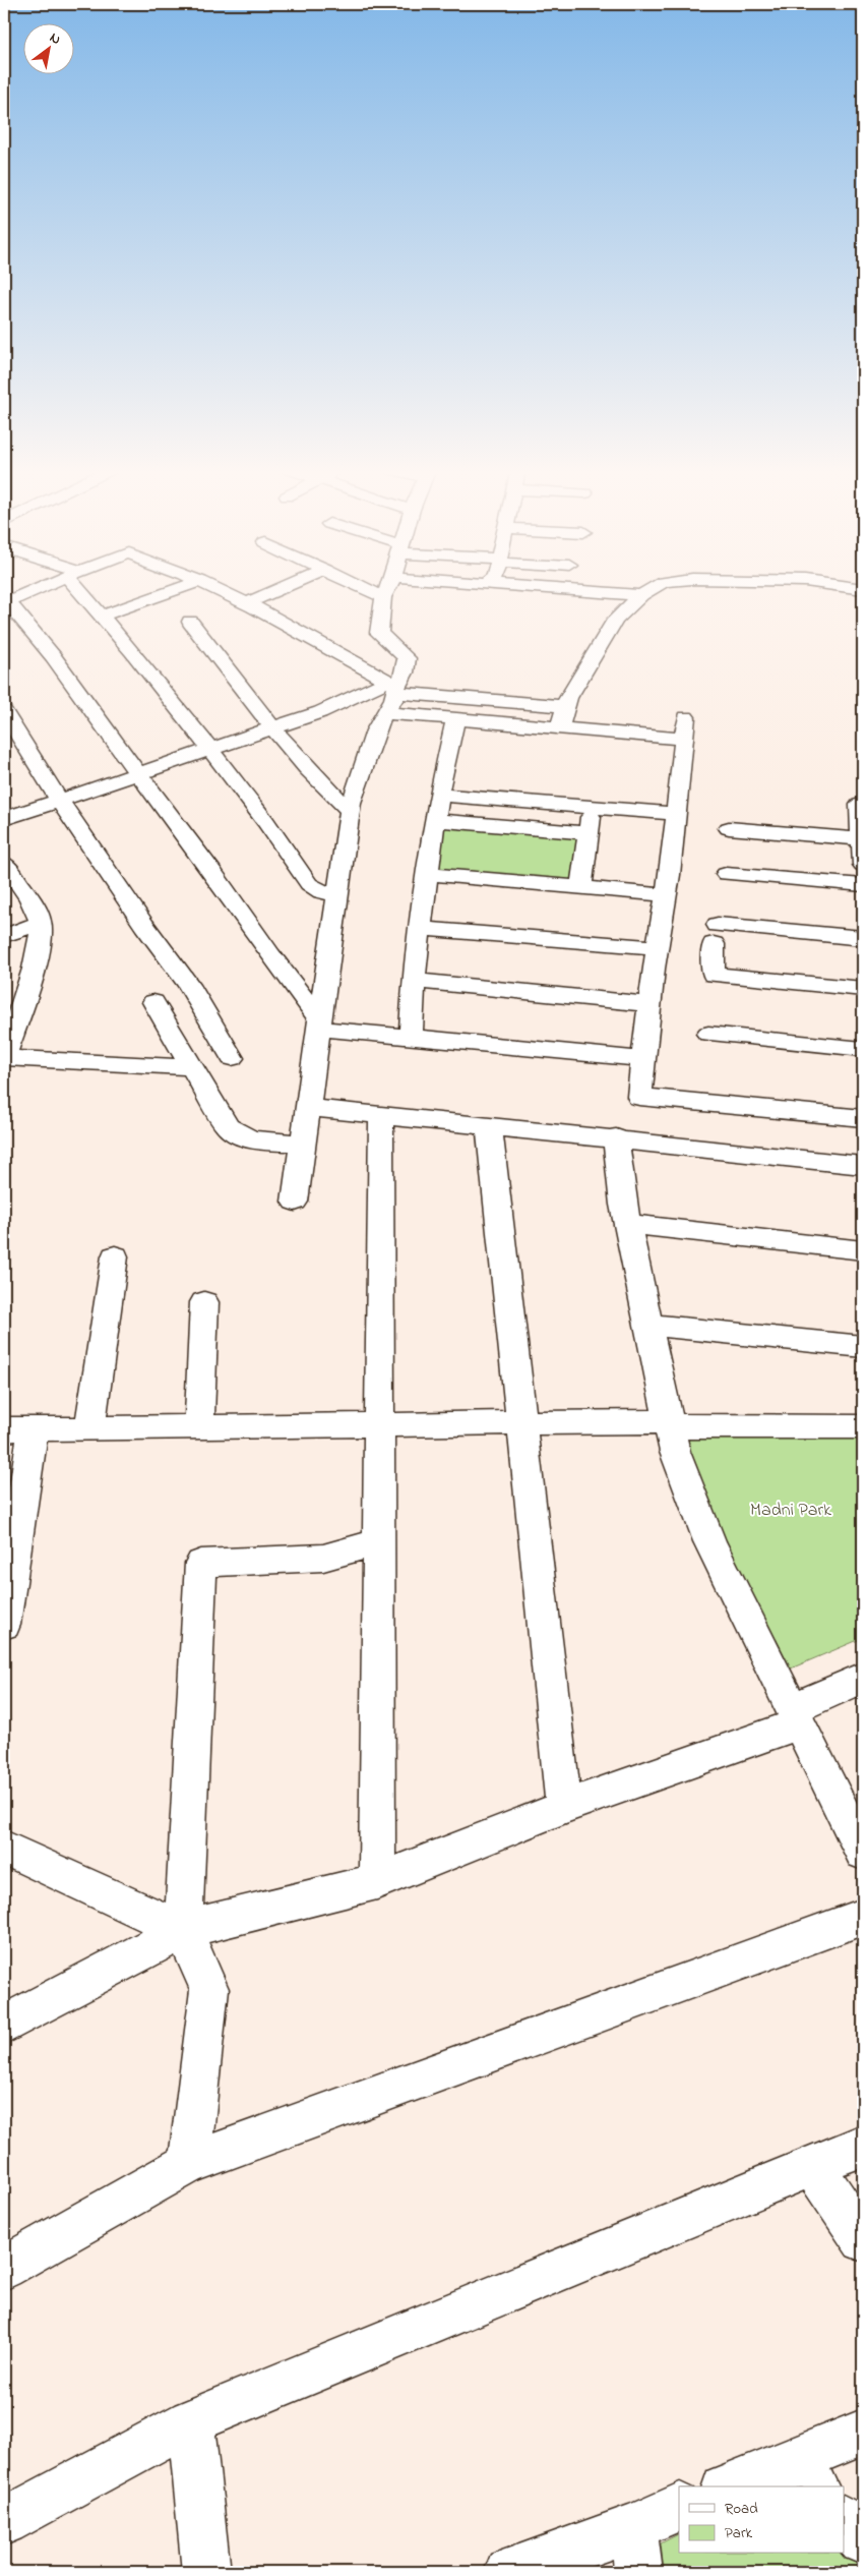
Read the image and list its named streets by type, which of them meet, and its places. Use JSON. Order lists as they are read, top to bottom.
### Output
{
  "parks": ["Madni Park"],
  "legend": ["Road", "Park"],
  "north": "top right"
}
